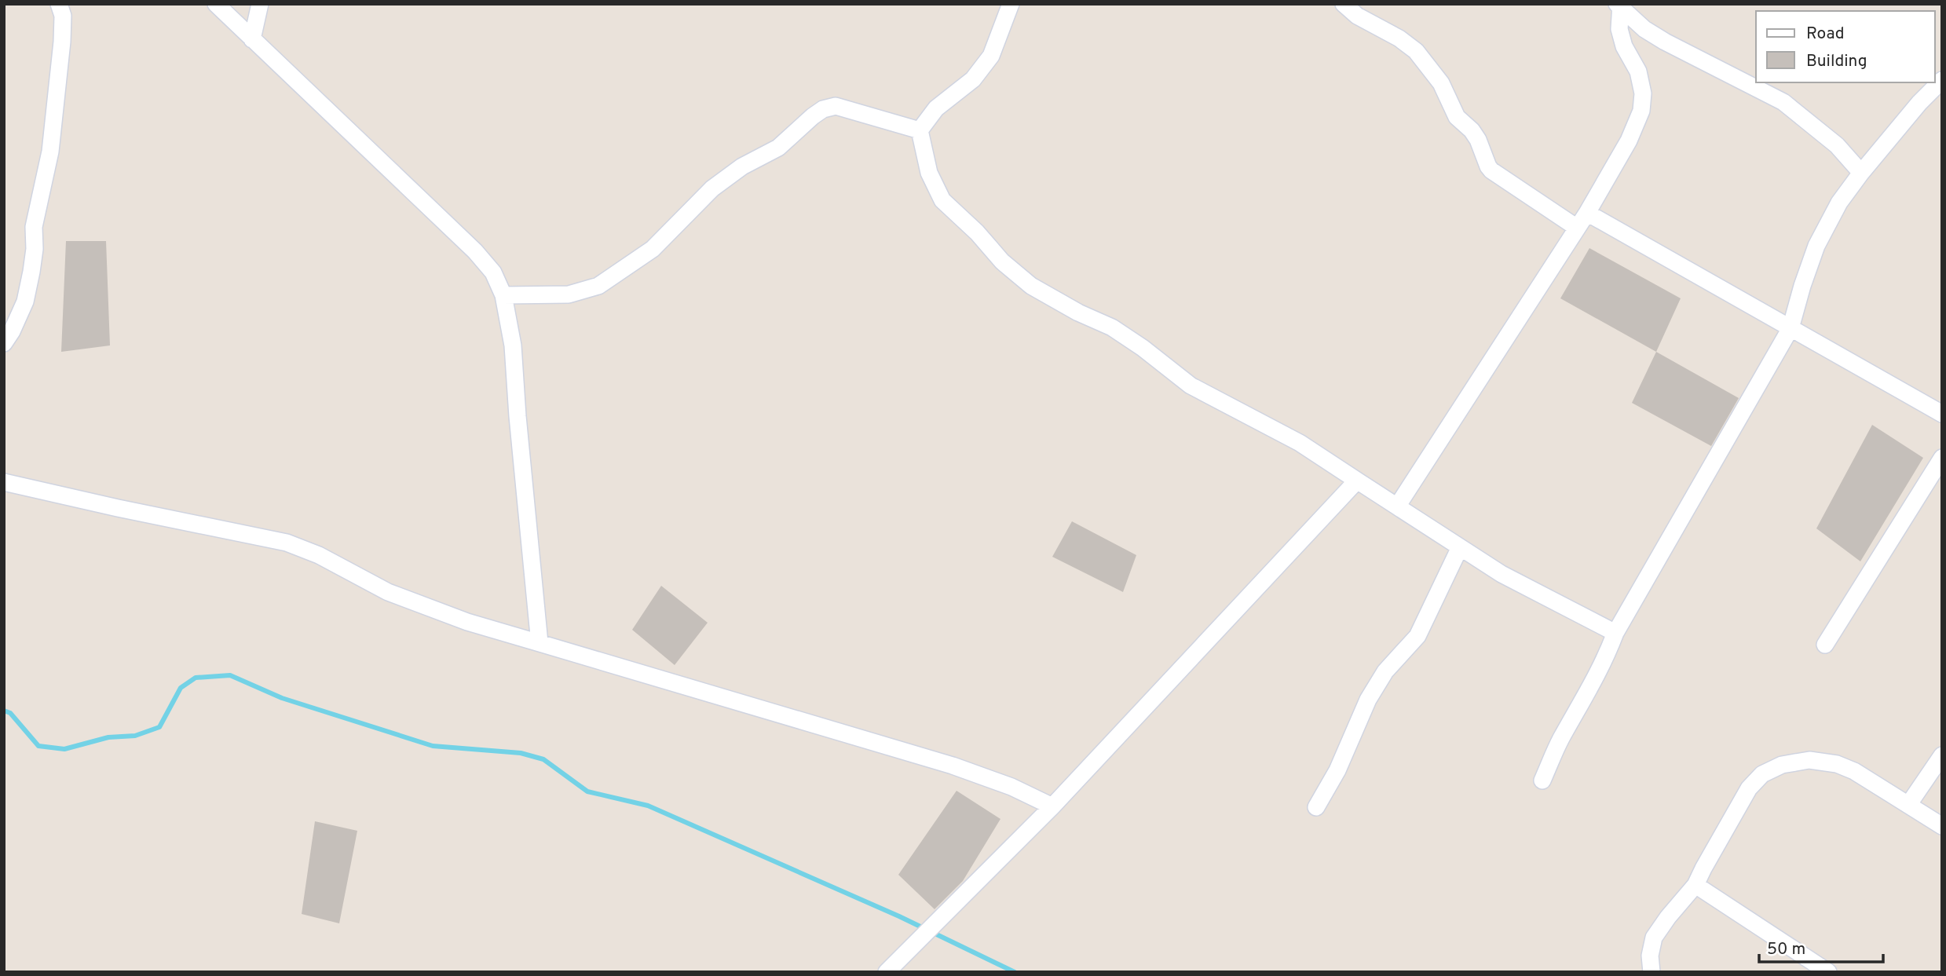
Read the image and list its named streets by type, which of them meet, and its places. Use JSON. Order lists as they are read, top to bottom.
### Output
{
  "legend": ["Road", "Building"],
  "scale_bar": "50 m"
}
